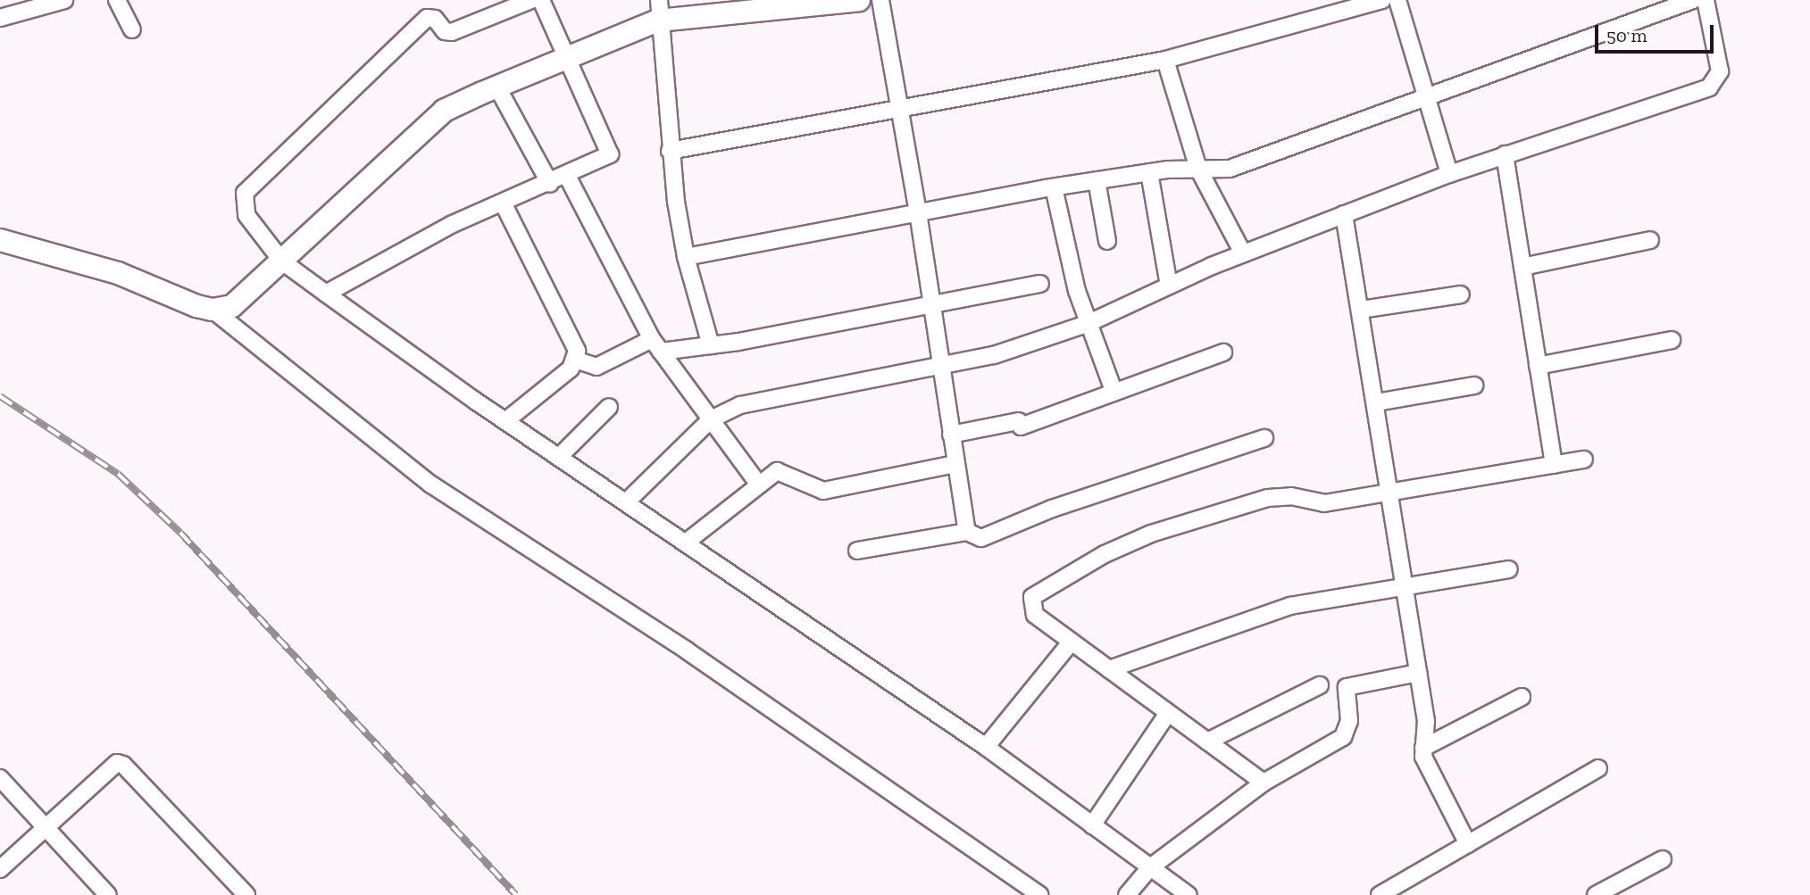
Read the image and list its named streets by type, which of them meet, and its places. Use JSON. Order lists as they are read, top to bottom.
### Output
{
  "scale_bar": "50 m"
}
